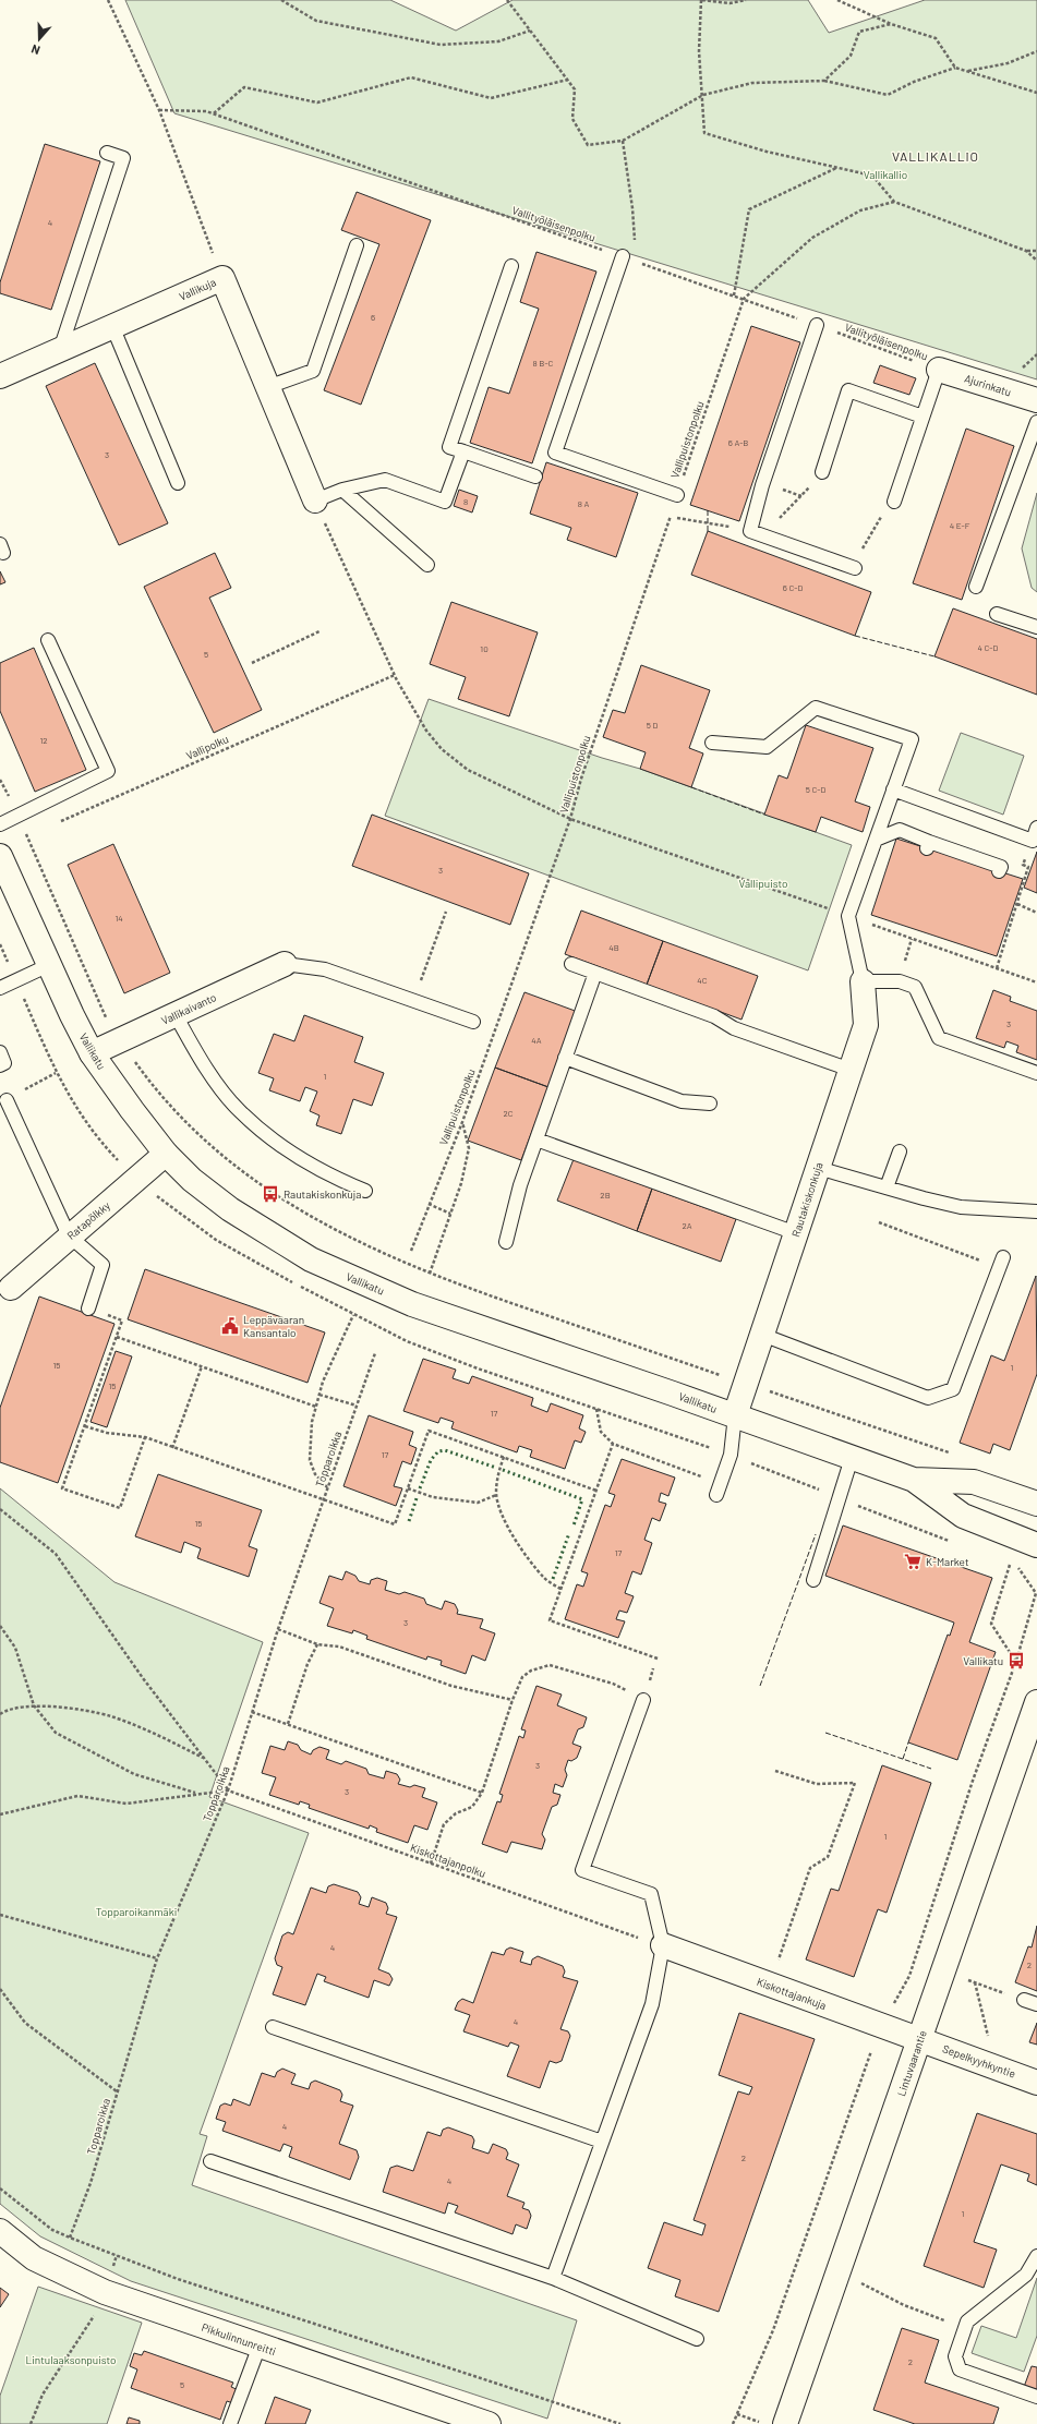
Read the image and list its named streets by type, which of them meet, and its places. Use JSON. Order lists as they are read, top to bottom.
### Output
{
  "streets": {
    "street": [
      "Vallikuja",
      "Ajurinkatu",
      "Vallikaivanto",
      "Vallikatu",
      "Rautakiskonkuja",
      "Ratapölkky",
      "Kiskottajankuja",
      "Sepelkyyhkyntie",
      "Lintuvaarantie",
      "Pikkulinnunreitti"
    ],
    "path": [
      "Vallityöläisenpolku",
      "Vallipuistonpolku",
      "Vallipolku",
      "Topparoikka",
      "Kiskottajanpolku"
    ]
  },
  "crossings": [
    ["Vallityöläisenpolku", "Ajurinkatu"],
    ["Vallityöläisenpolku", "Vallipuistonpolku"],
    ["Vallikaivanto", "Vallikatu"],
    ["Vallikatu", "Rautakiskonkuja"],
    ["Vallikatu", "Ratapölkky"],
    ["Topparoikka", "Kiskottajanpolku"],
    ["Kiskottajanpolku", "Kiskottajankuja"],
    ["Kiskottajankuja", "Sepelkyyhkyntie"],
    ["Kiskottajankuja", "Lintuvaarantie"],
    ["Sepelkyyhkyntie", "Lintuvaarantie"]
  ],
  "districts": ["VALLIKALLIO"],
  "parks": [
    "Vallikallio",
    "Vallipuisto",
    "Topparoikanmäki",
    "Lintulaaksonpuisto"
  ],
  "places": {
    "bus stop": ["Rautakiskonkuja", "Vallikatu"],
    "public building": ["Leppävaaran Kansantalo"],
    "supermarket": ["K-Market"]
  },
  "house_numbers": [
    "4",
    "6",
    "8 B-C",
    "6 A-B",
    "3",
    "8",
    "8 A",
    "4 E-F",
    "6 C-D",
    "4 C-D",
    "10",
    "5",
    "5 D",
    "12",
    "5 C-D",
    "3",
    "14",
    "4B",
    "4C",
    "3",
    "4A",
    "1",
    "2C",
    "2B",
    "2A",
    "15",
    "1",
    "15",
    "17",
    "17",
    "15",
    "17",
    "3",
    "3",
    "3",
    "1",
    "4",
    "2",
    "4",
    "4",
    "2",
    "4",
    "1",
    "2",
    "5"
  ],
  "north": "bottom"
}
